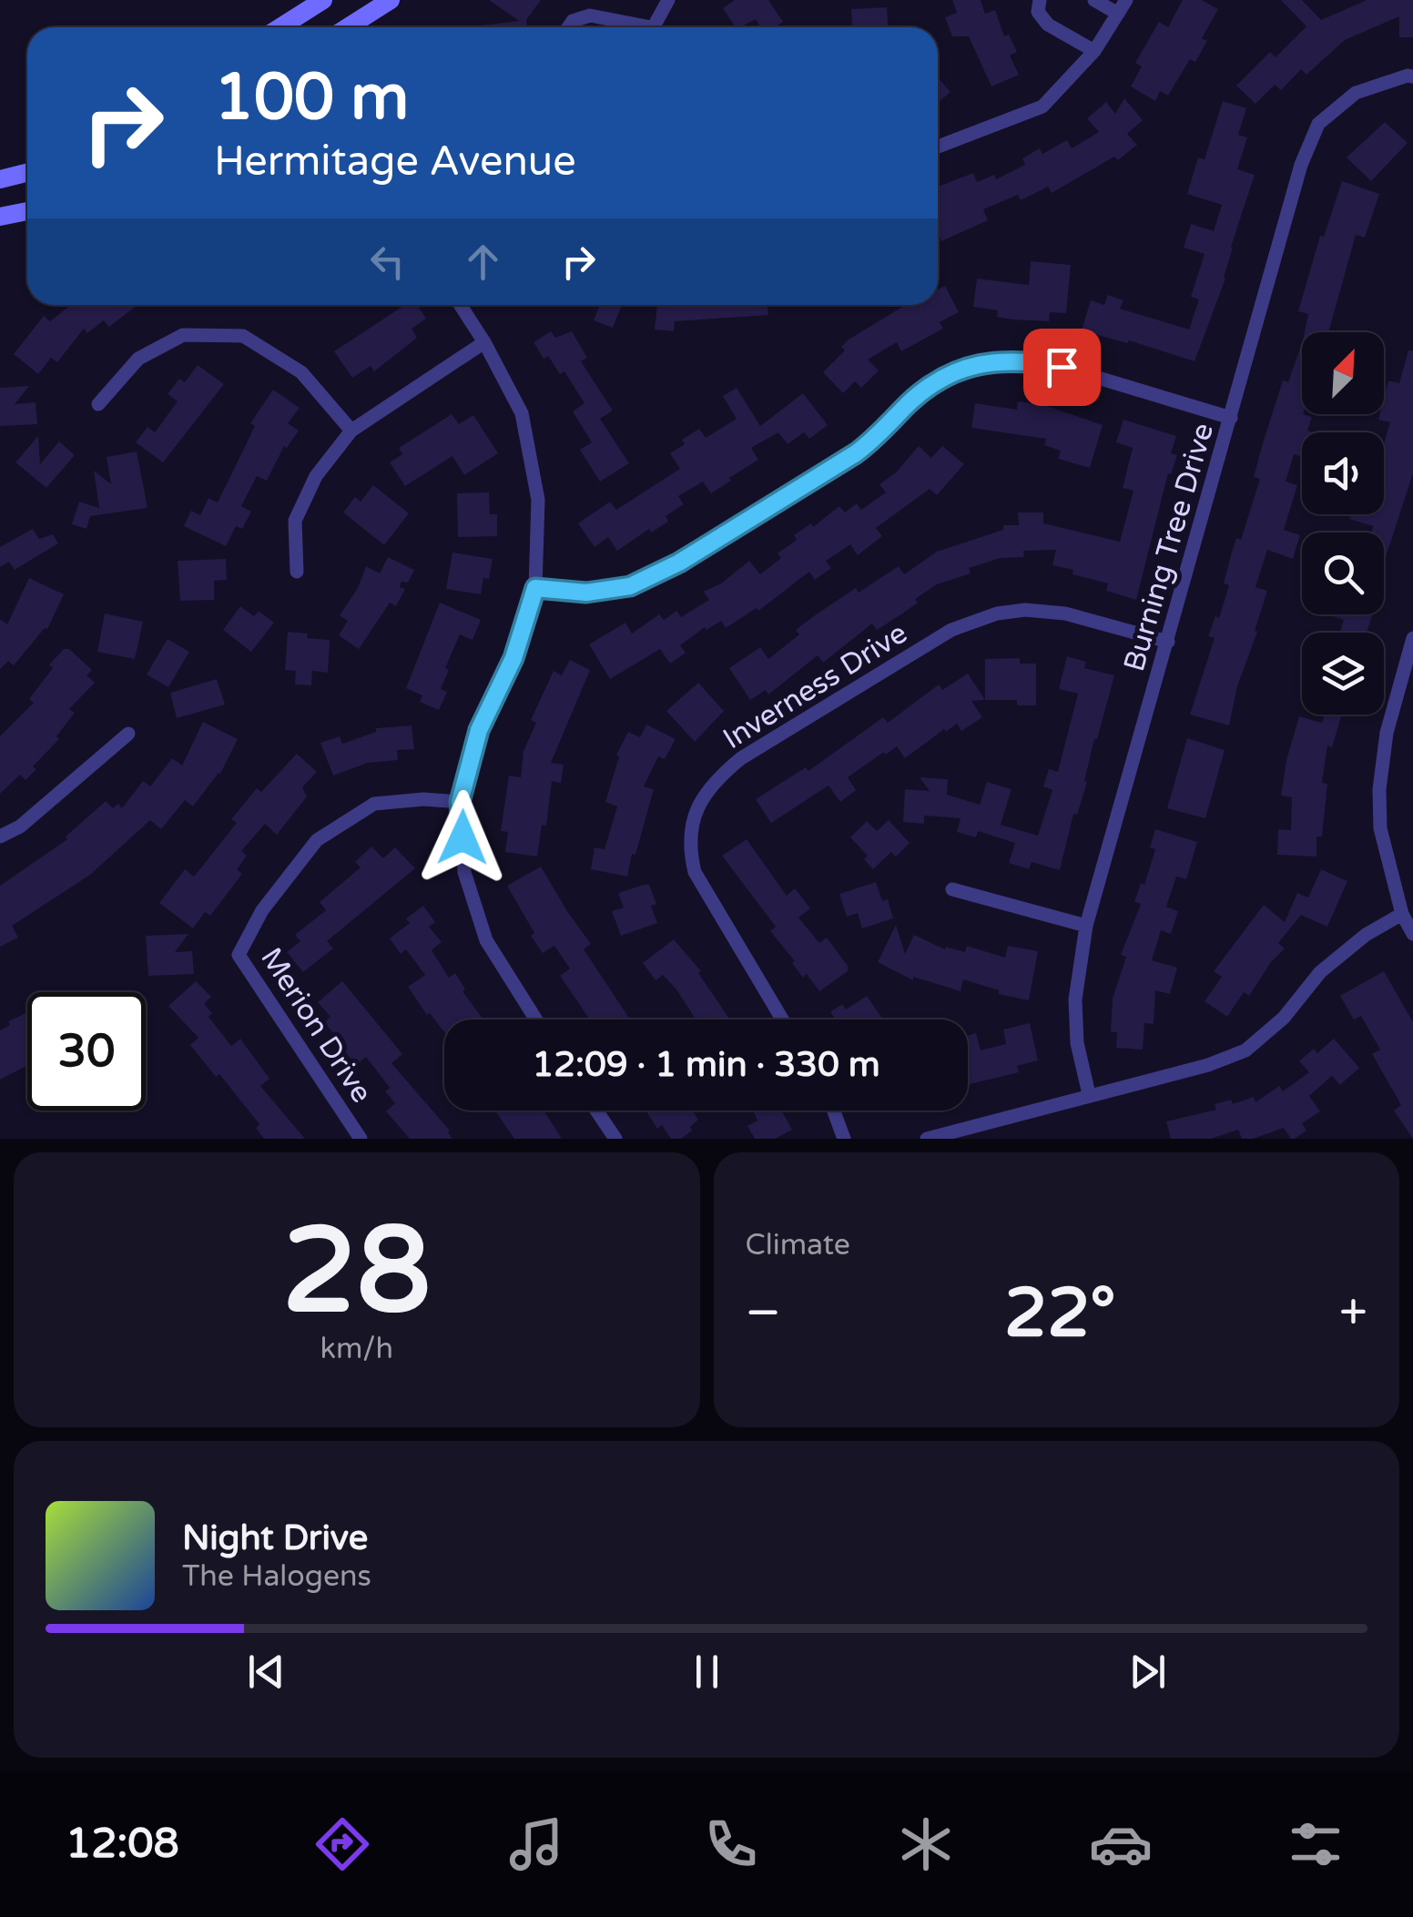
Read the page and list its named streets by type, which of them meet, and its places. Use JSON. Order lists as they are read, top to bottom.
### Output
{
  "streets": {
    "street": ["Burning Tree Drive", "Inverness Drive", "Merion Drive"]
  },
  "crossings": [
    ["Burning Tree Drive", "Inverness Drive"]
  ],
  "north": "top right",
  "page": {
    "turn": ["100 m", "Hermitage Avenue"],
    "limit": "30",
    "trip": "12:09 · 1 min · 330 m",
    "tile": [
      ["28", "km/h"],
      "Climate"
    ],
    "heat": ["−", "22°", "+"],
    "song": ["Night Drive", "The Halogens"],
    "tabs": "12:08"
  }
}
